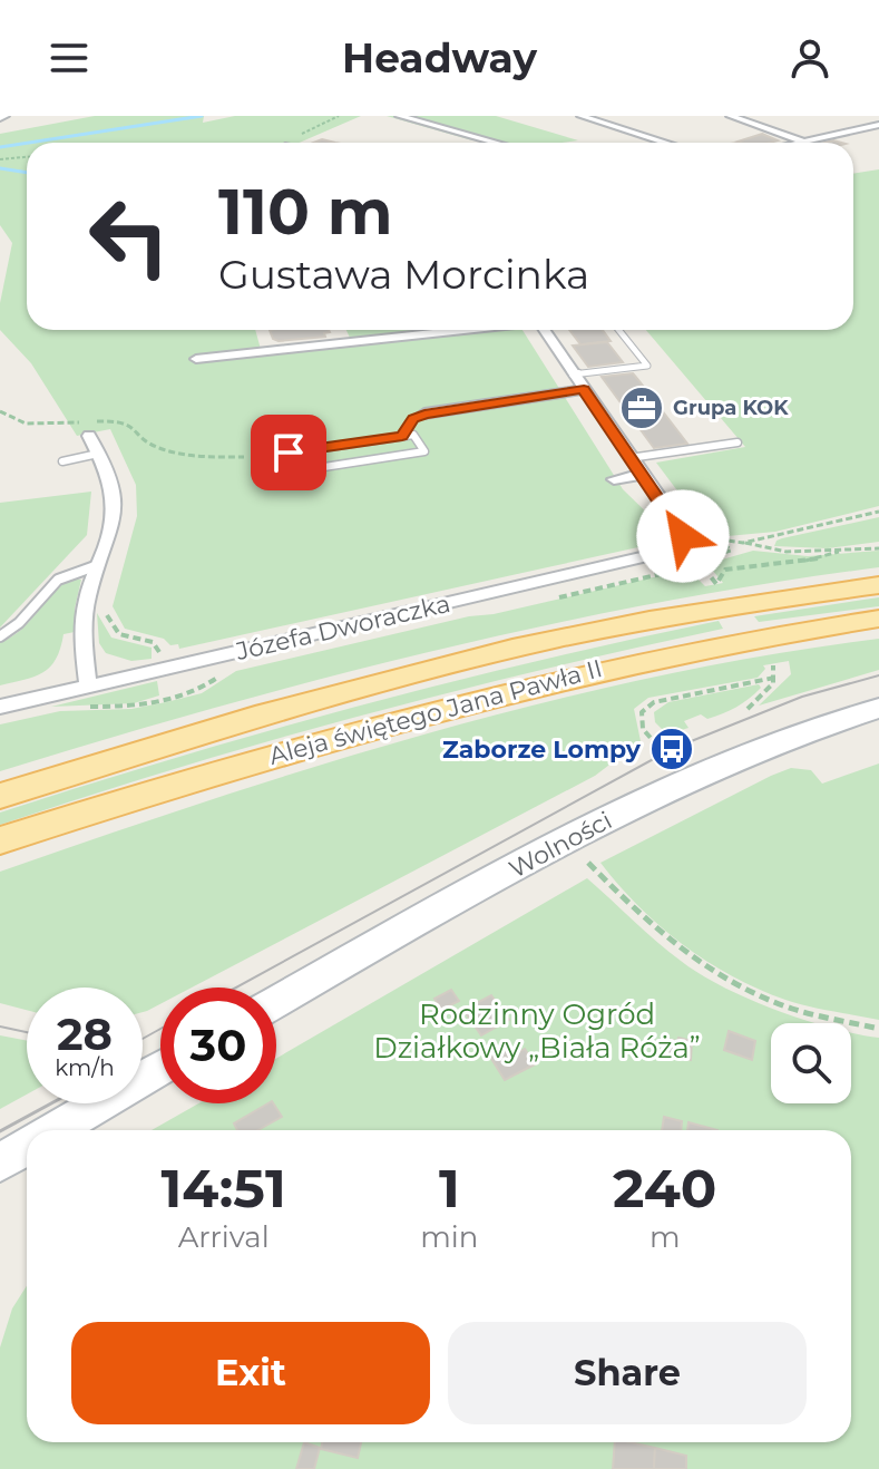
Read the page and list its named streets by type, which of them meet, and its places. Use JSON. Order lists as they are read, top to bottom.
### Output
{
  "streets": {
    "main road": ["Aleja świętego Jana Pawła II"],
    "street": ["Józefa Dworaczka", "Wolności"]
  },
  "parks": ["Rodzinny Ogród Działkowy „Biała Róża”"],
  "places": {
    "office": ["Grupa KOK"],
    "bus stop": ["Zaborze Lompy"]
  },
  "page": {
    "header": "Headway",
    "turn": ["110 m", "Gustawa Morcinka"],
    "speed": "28 km/h",
    "limit": "30",
    "eta": [
      "14:51",
      "Arrival",
      "1",
      "min",
      "240",
      "m"
    ],
    "buttons": ["Exit", "Share"]
  }
}
